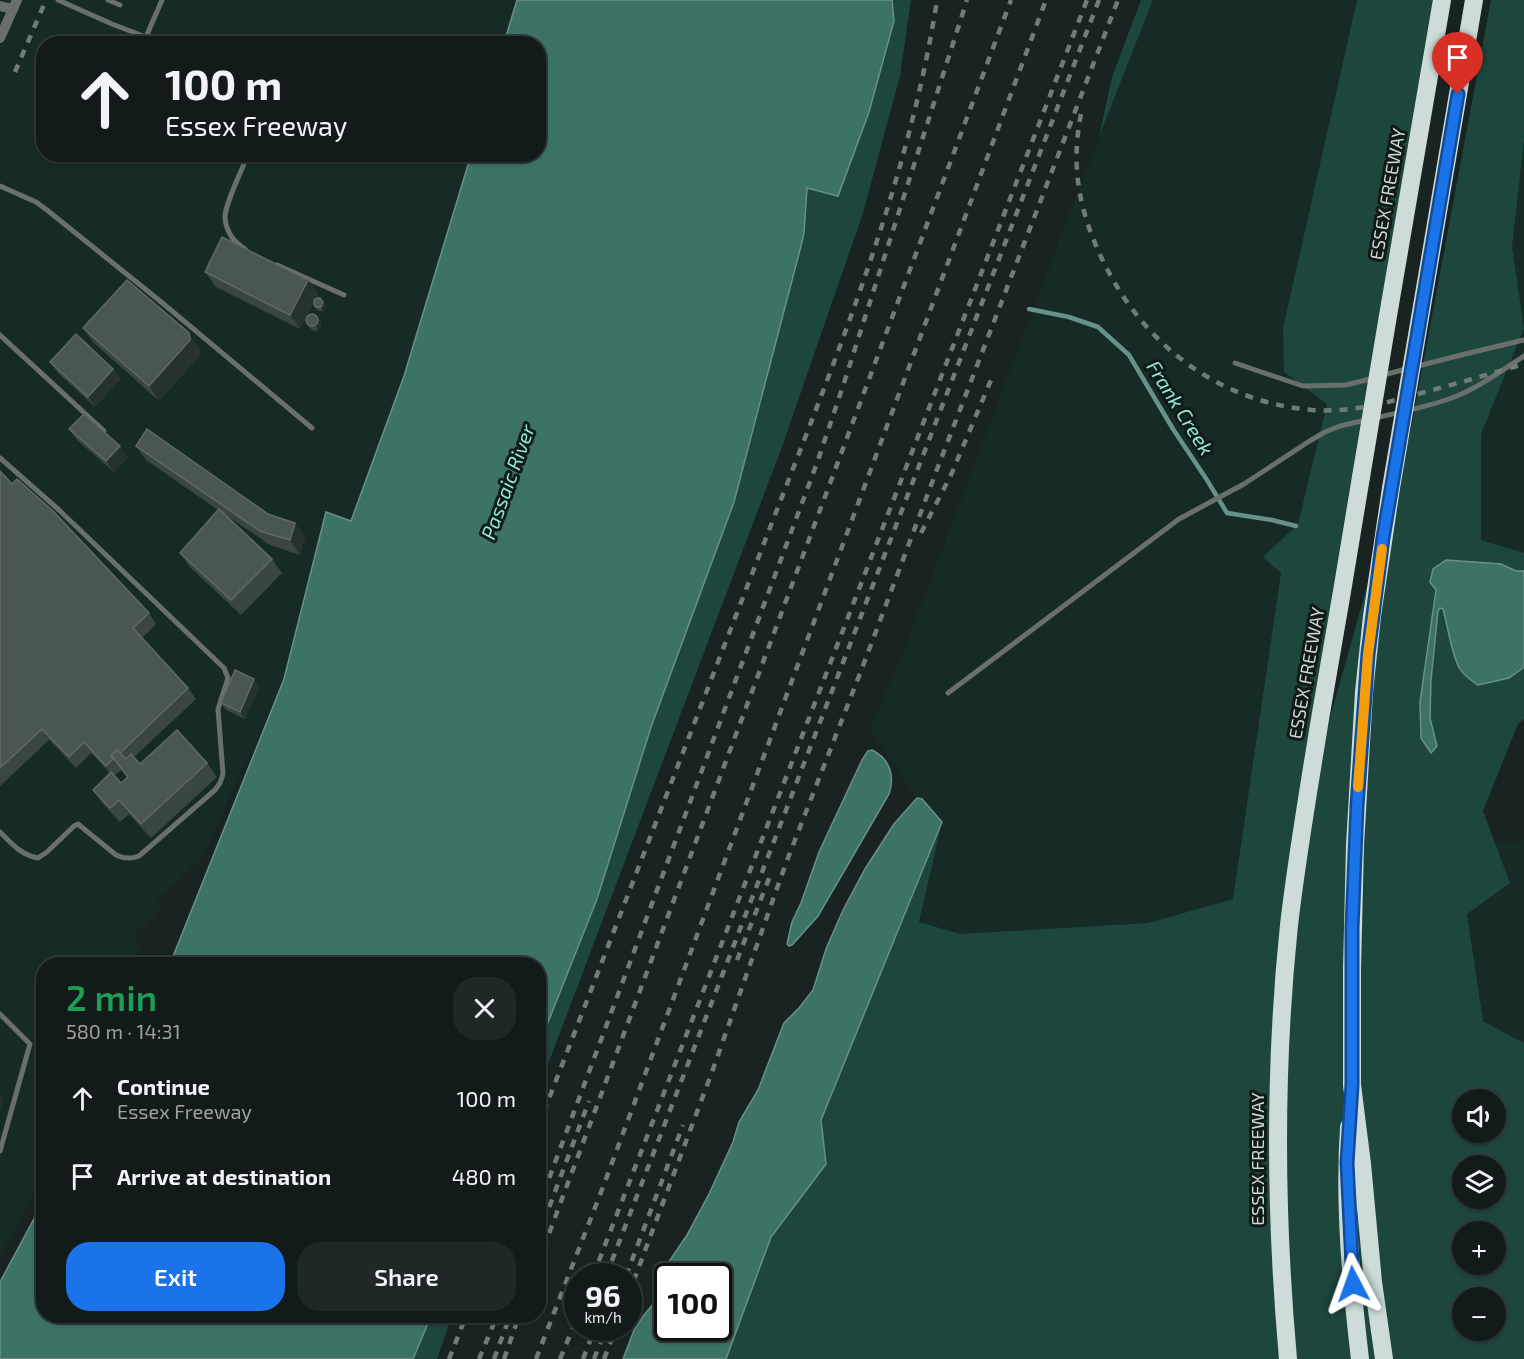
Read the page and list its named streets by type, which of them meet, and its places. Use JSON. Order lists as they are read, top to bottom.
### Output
{
  "streets": {
    "highway": ["ESSEX FREEWAY"]
  },
  "water": ["Frank Creek", "Passaic River"],
  "page": {
    "turn": ["100 m", "Essex Freeway"],
    "heading": ["2 min", "580 m · 14:31"],
    "list": [
      {
        "name": "Continue",
        "note": "Essex Freeway",
        "value": "100 m"
      },
      {
        "name": "Arrive at destination",
        "value": "480 m"
      }
    ],
    "map_buttons": ["+", "−"],
    "buttons": ["Exit", "Share"],
    "speed": "96 km/h",
    "limit": "100"
  }
}
